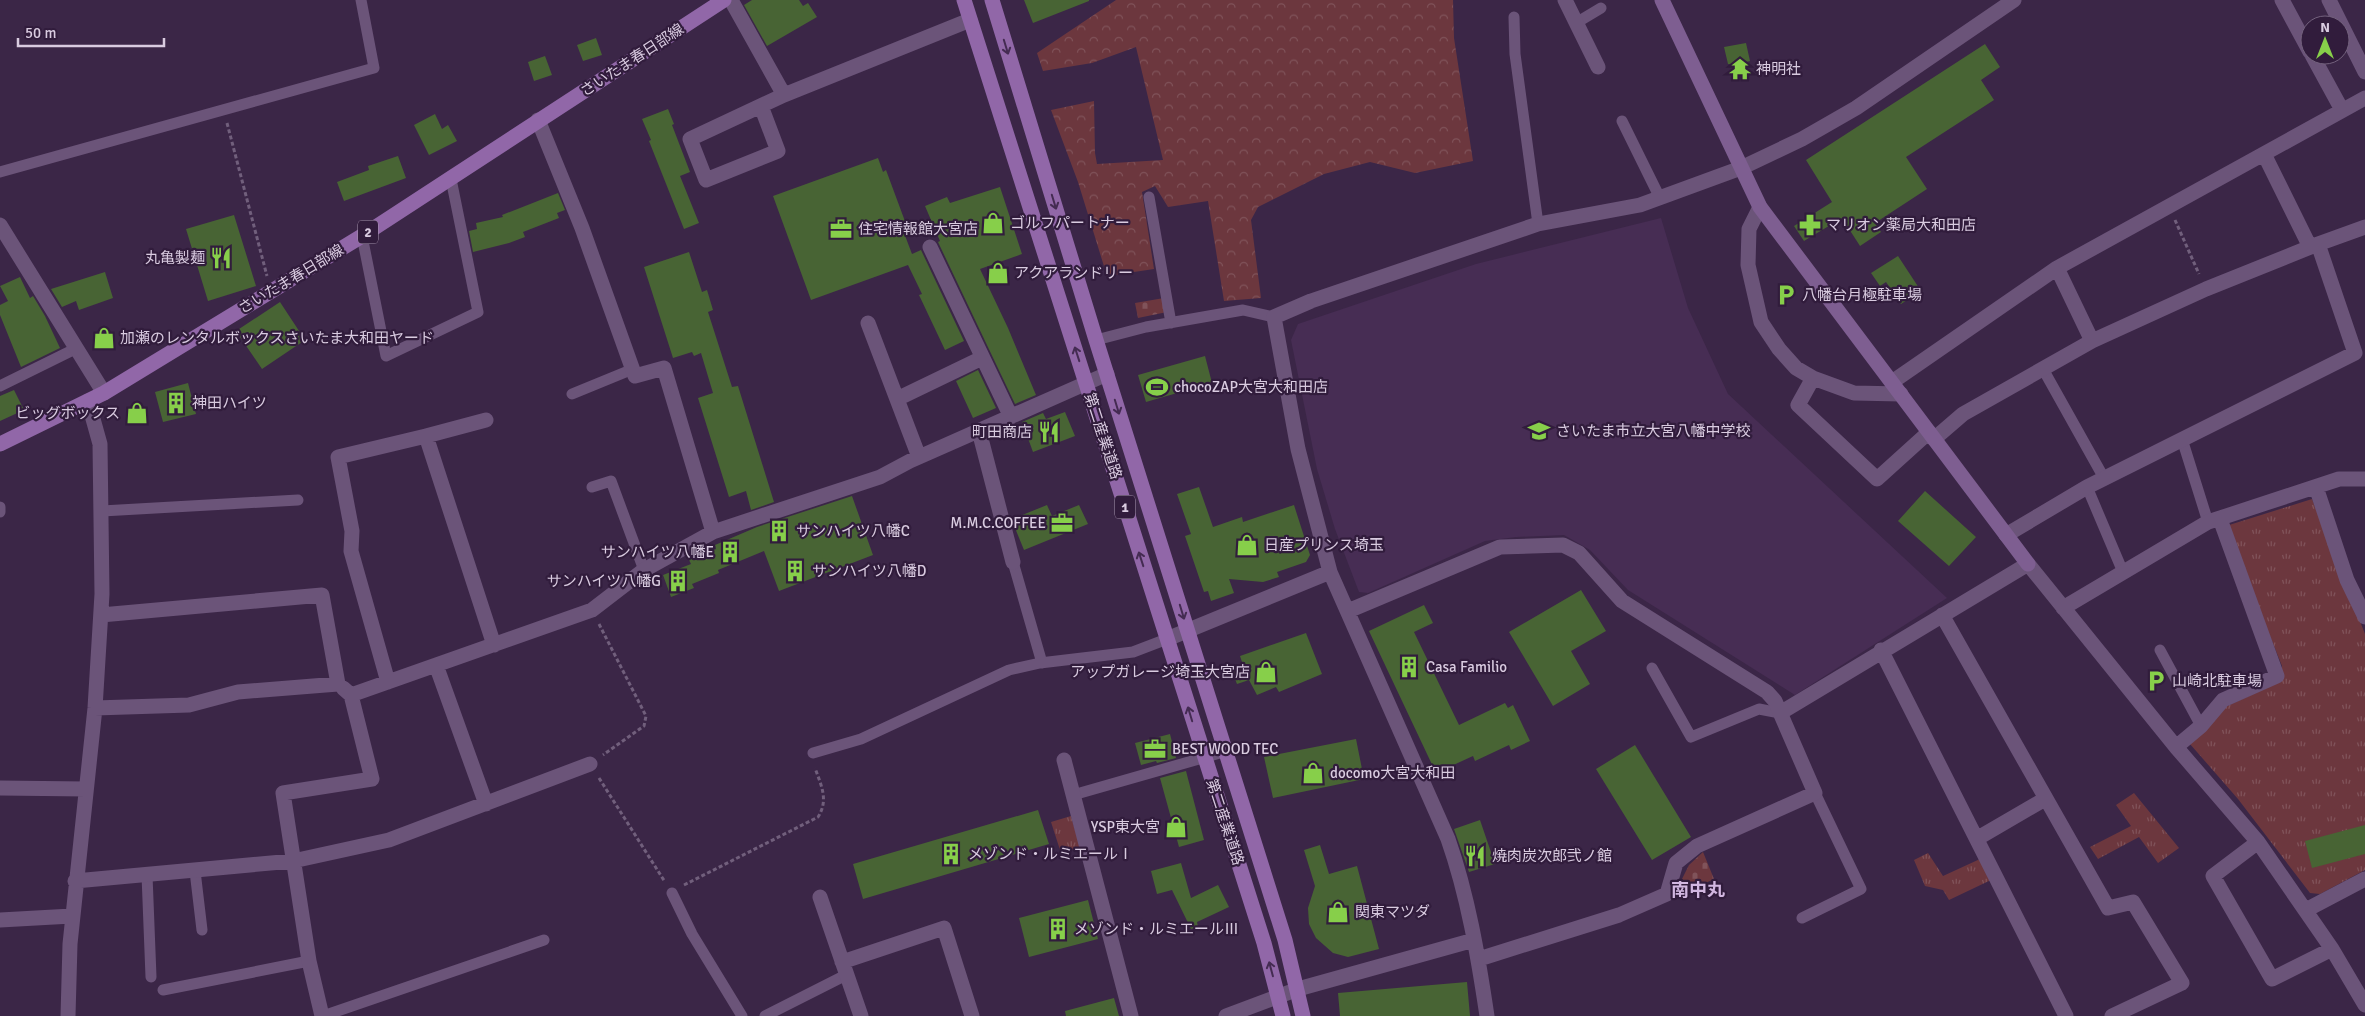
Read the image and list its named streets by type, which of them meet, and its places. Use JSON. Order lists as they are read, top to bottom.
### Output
{
  "streets": {
    "main road": [
      "さいたま春日部線",
      "2",
      "第二産業道路",
      "1"
    ]
  },
  "districts": ["南中丸"],
  "places": {
    "temple": ["神明社"],
    "shop": [
      "ゴルフパートナー",
      "アクアランドリー",
      "加瀬のレンタルボックスさいたま大和田ヤード",
      "ビッグボックス",
      "日産プリンス埼玉",
      "アップガレージ埼玉大宮店",
      "docomo大宮大和田",
      "YSP東大宮",
      "関東マツダ"
    ],
    "pharmacy": ["マリオン薬局大和田店"],
    "office": ["住宅情報館大宮店", "M.M.C.COFFEE", "BEST WOOD TEC"],
    "restaurant": ["丸亀製麺", "町田商店", "焼肉炭次郎弐ノ館"],
    "parking": ["八幡台月極駐車場", "山崎北駐車場"],
    "sports": ["chocoZAP大宮大和田店"],
    "building": [
      "神田ハイツ",
      "サンハイツ八幡C",
      "サンハイツ八幡E",
      "サンハイツ八幡D",
      "サンハイツ八幡G",
      "Casa Familio",
      "メゾンド・ルミエールⅠ",
      "メゾンド・ルミエールⅢ"
    ],
    "school or university": ["さいたま市立大宮八幡中学校"]
  },
  "scale_bar": "50 m",
  "north": "top"
}
